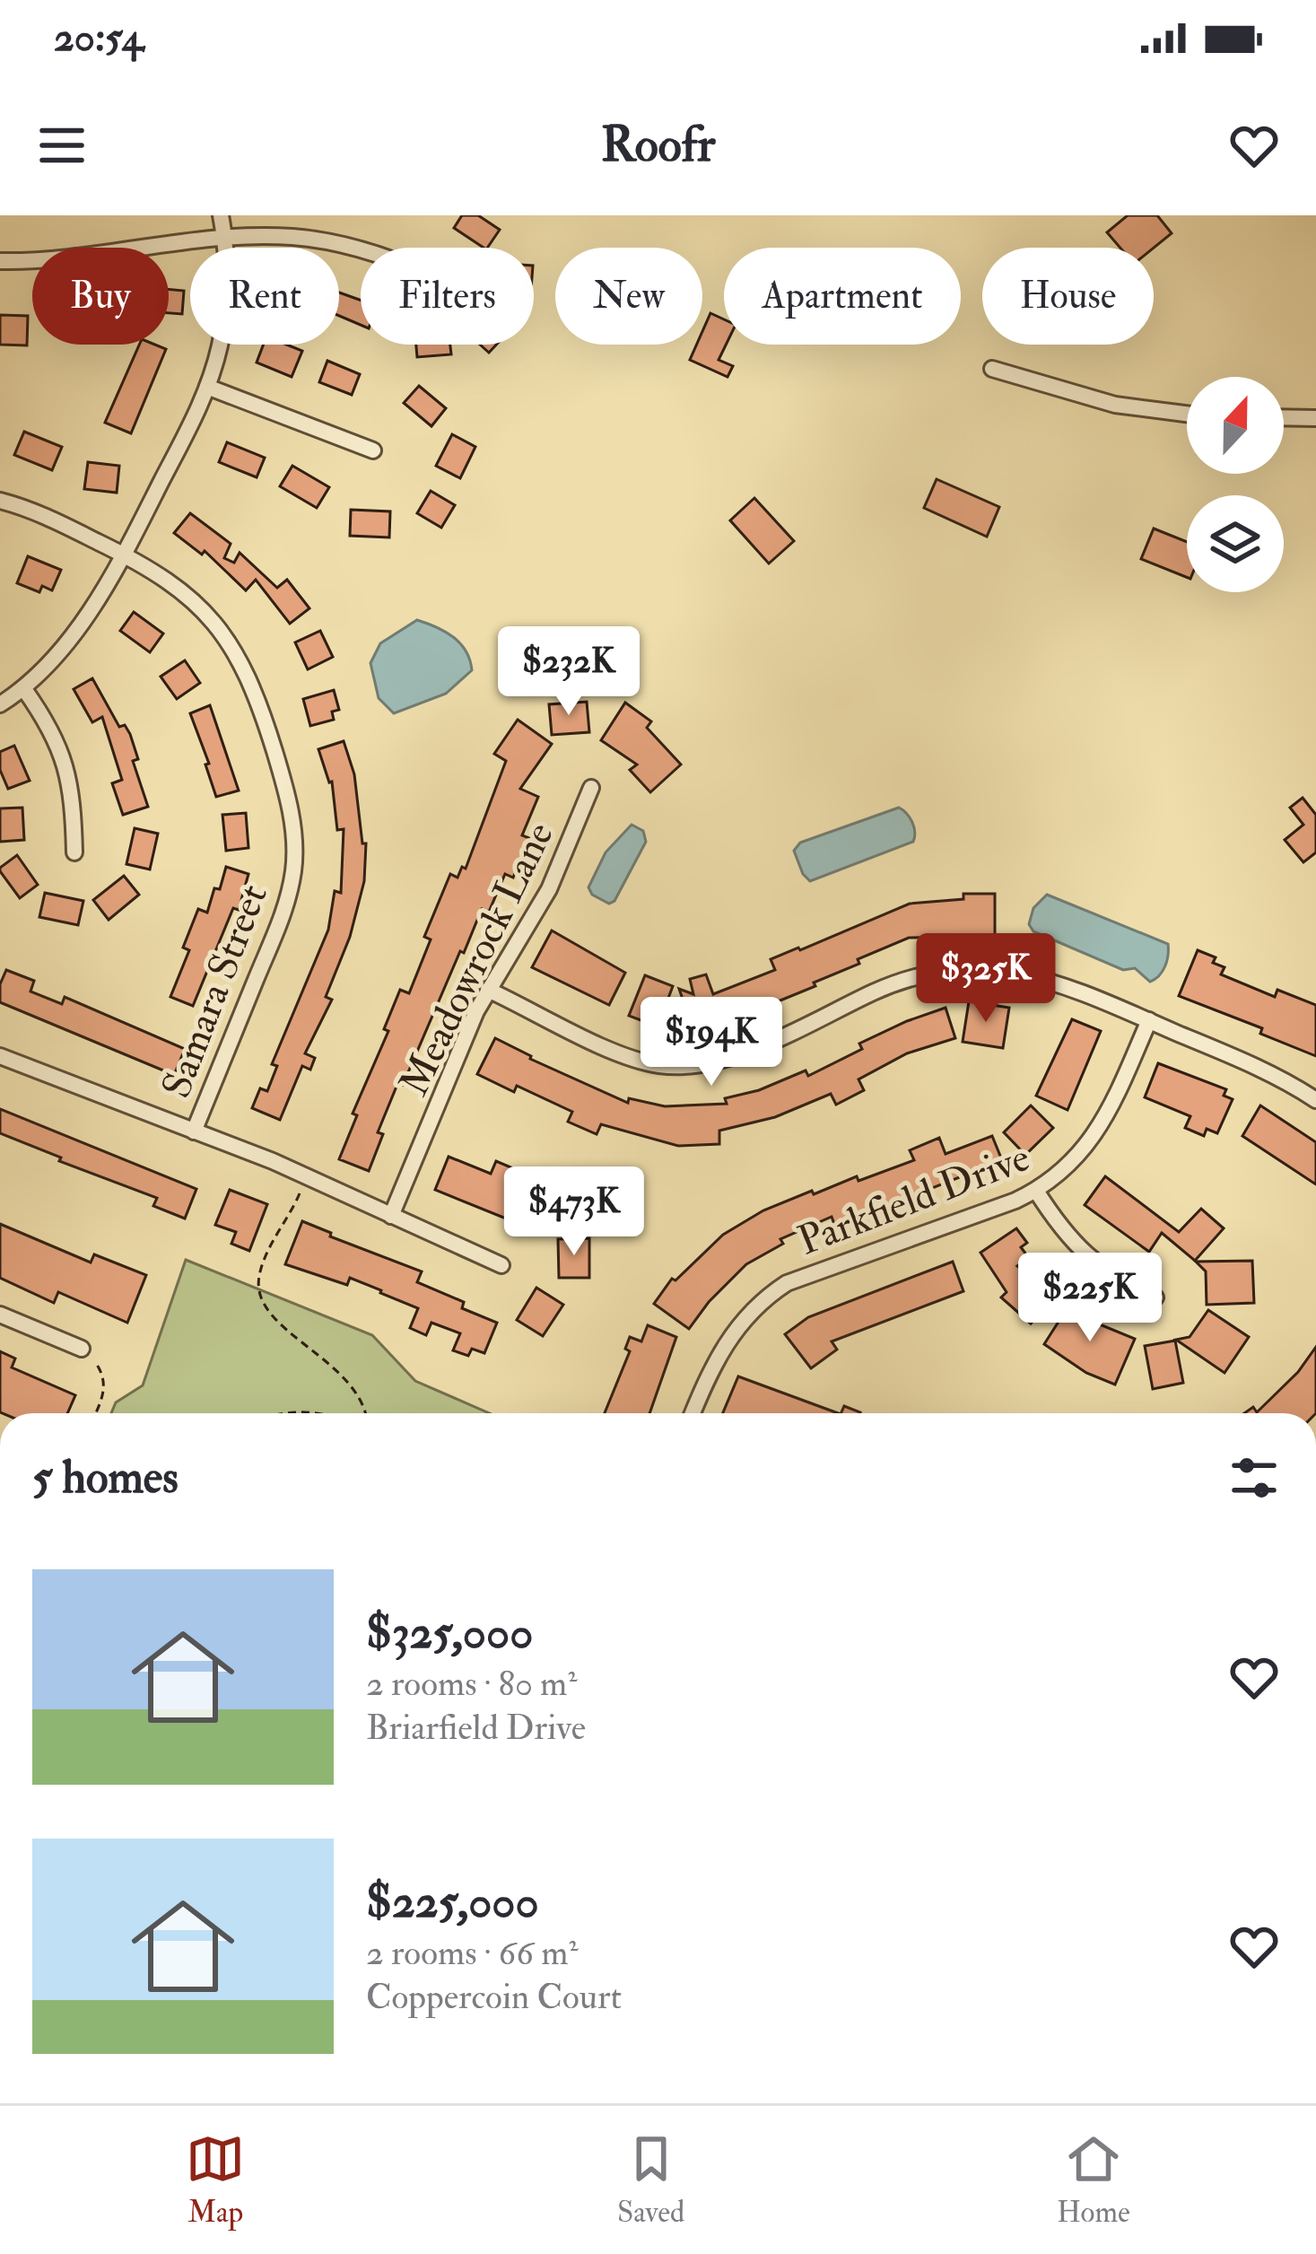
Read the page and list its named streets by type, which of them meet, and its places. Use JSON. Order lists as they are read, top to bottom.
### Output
{
  "streets": {
    "street": ["Meadowrock Lane", "Samara Street", "Parkfield Drive"]
  },
  "north": "top",
  "page": {
    "status": "20:54",
    "header": "Roofr",
    "chip": [
      "Buy",
      "Rent",
      "Filters",
      "New",
      "Apartment",
      "House"
    ],
    "price": [
      "$232K",
      "$325K",
      "$194K",
      "$473K",
      "$225K"
    ],
    "heading": "5 homes",
    "list": [
      {
        "name": "$325,000",
        "note": "2 rooms · 80 m² · Briarfield Drive"
      },
      {
        "name": "$225,000",
        "note": "2 rooms · 66 m² · Coppercoin Court"
      }
    ],
    "tabs": ["Map", "Saved", "Home"]
  }
}
